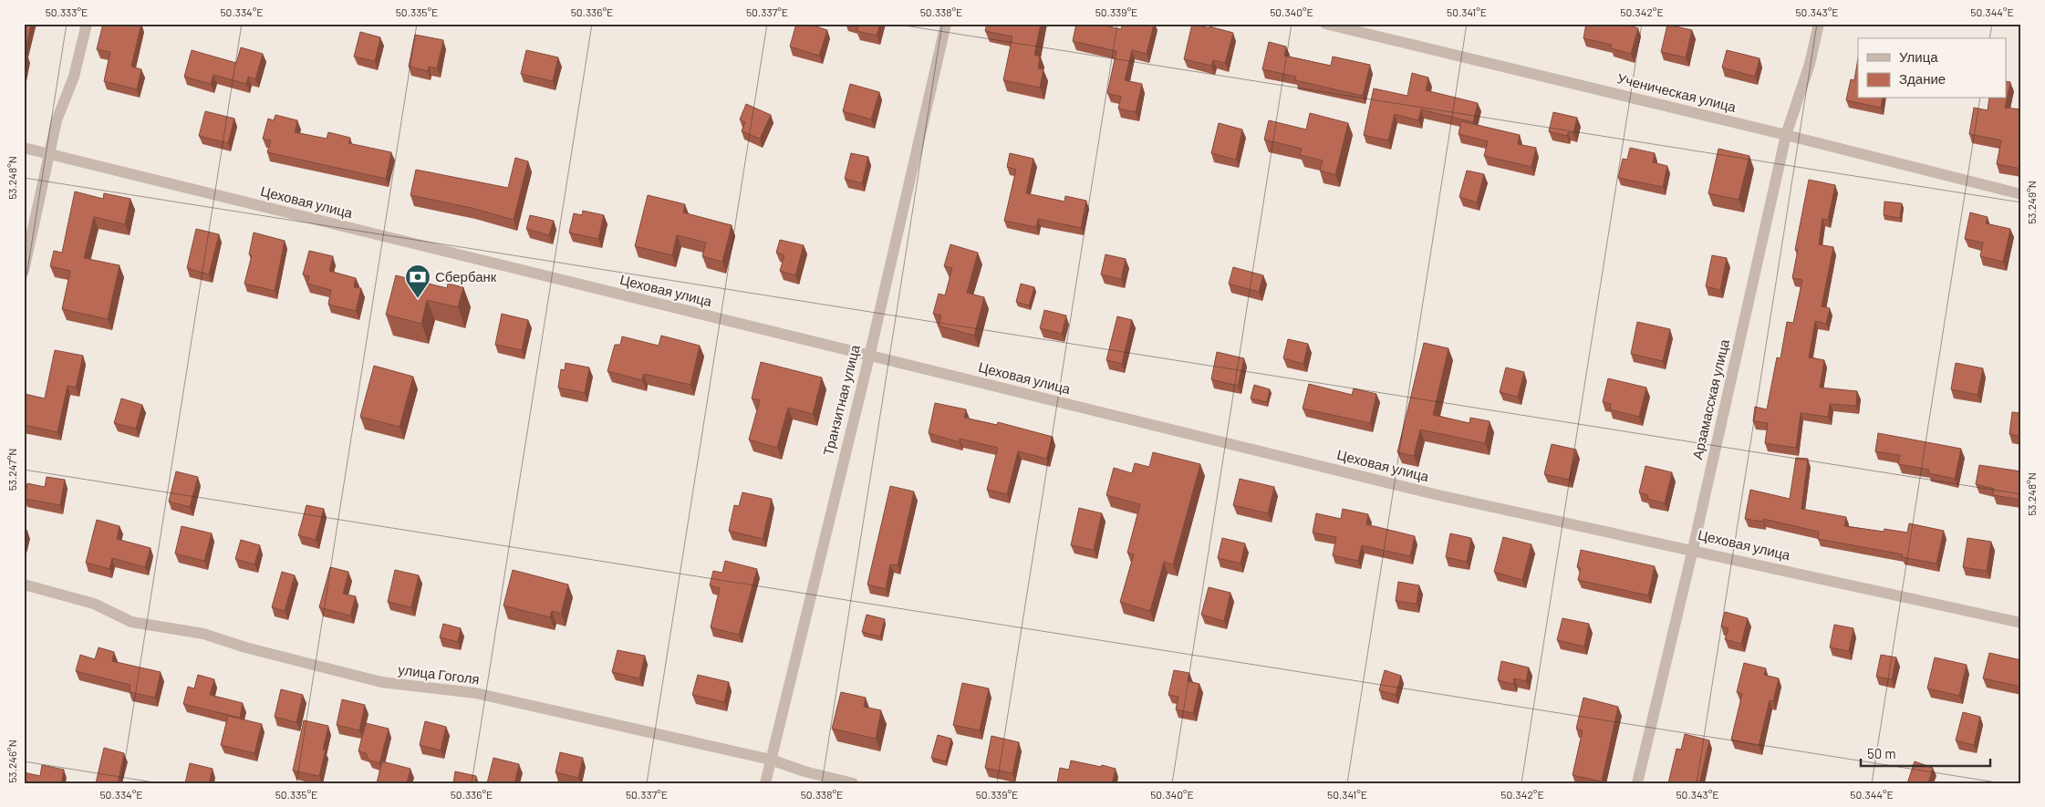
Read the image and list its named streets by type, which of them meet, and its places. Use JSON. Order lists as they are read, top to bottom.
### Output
{
  "streets": {
    "street": [
      "Ученическая улица",
      "Цеховая улица",
      "Арзамасская улица",
      "Транзитная улица",
      "улица Гоголя"
    ]
  },
  "crossings": [
    ["Ученическая улица", "Арзамасская улица"],
    ["Цеховая улица", "Арзамасская улица"],
    ["Цеховая улица", "Транзитная улица"],
    ["Транзитная улица", "улица Гоголя"]
  ],
  "places": {
    "bank": ["Сбербанк"]
  },
  "legend": ["Улица", "Здание"],
  "scale_bar": "50 m",
  "coordinates": [
    "50.333°E",
    "50.334°E",
    "50.335°E",
    "50.336°E",
    "50.337°E",
    "50.338°E",
    "50.339°E",
    "50.340°E",
    "50.341°E",
    "50.342°E",
    "50.343°E",
    "50.344°E",
    "53.248°N",
    "53.249°N",
    "53.247°N",
    "53.246°N"
  ]
}
